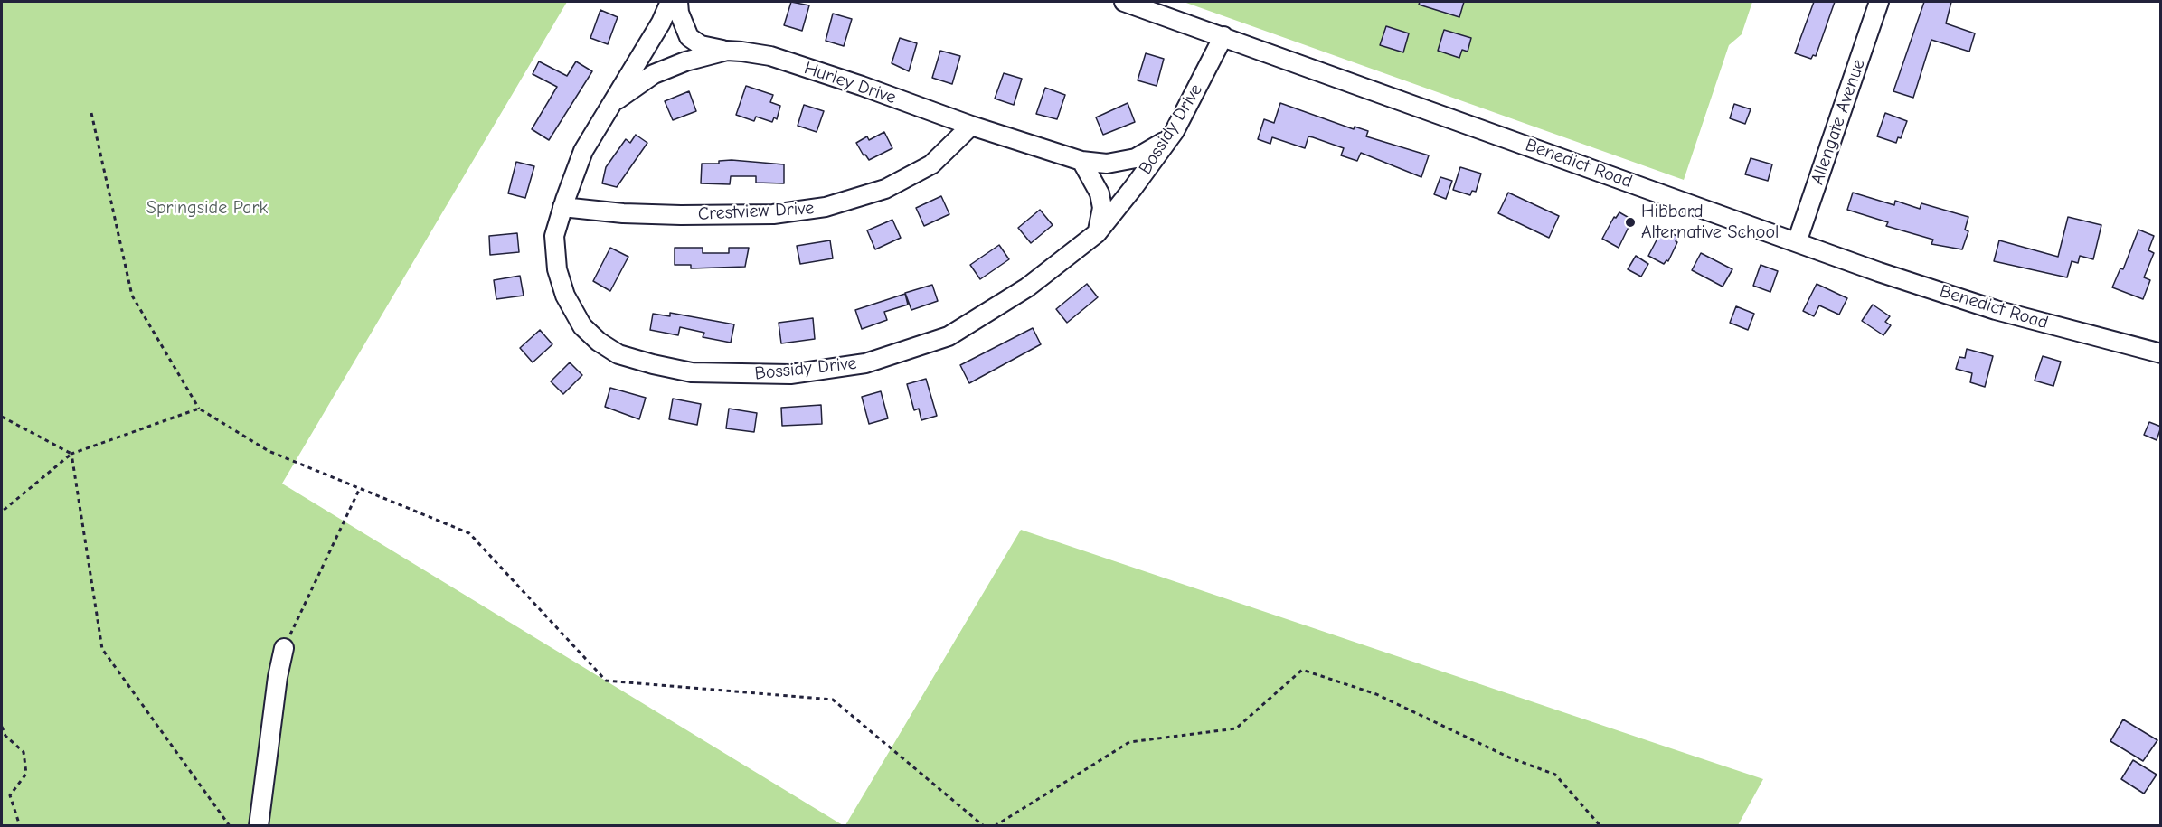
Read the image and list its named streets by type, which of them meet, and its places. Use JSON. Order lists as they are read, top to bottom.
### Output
{
  "streets": {
    "street": [
      "Hurley Drive",
      "Allengate Avenue",
      "Bossidy Drive",
      "Benedict Road",
      "Crestview Drive"
    ]
  },
  "crossings": [
    ["Hurley Drive", "Bossidy Drive"],
    ["Hurley Drive", "Crestview Drive"],
    ["Allengate Avenue", "Benedict Road"],
    ["Bossidy Drive", "Benedict Road"],
    ["Bossidy Drive", "Crestview Drive"]
  ],
  "parks": ["Springside Park"],
  "places": ["Hibbard Alternative School"]
}
